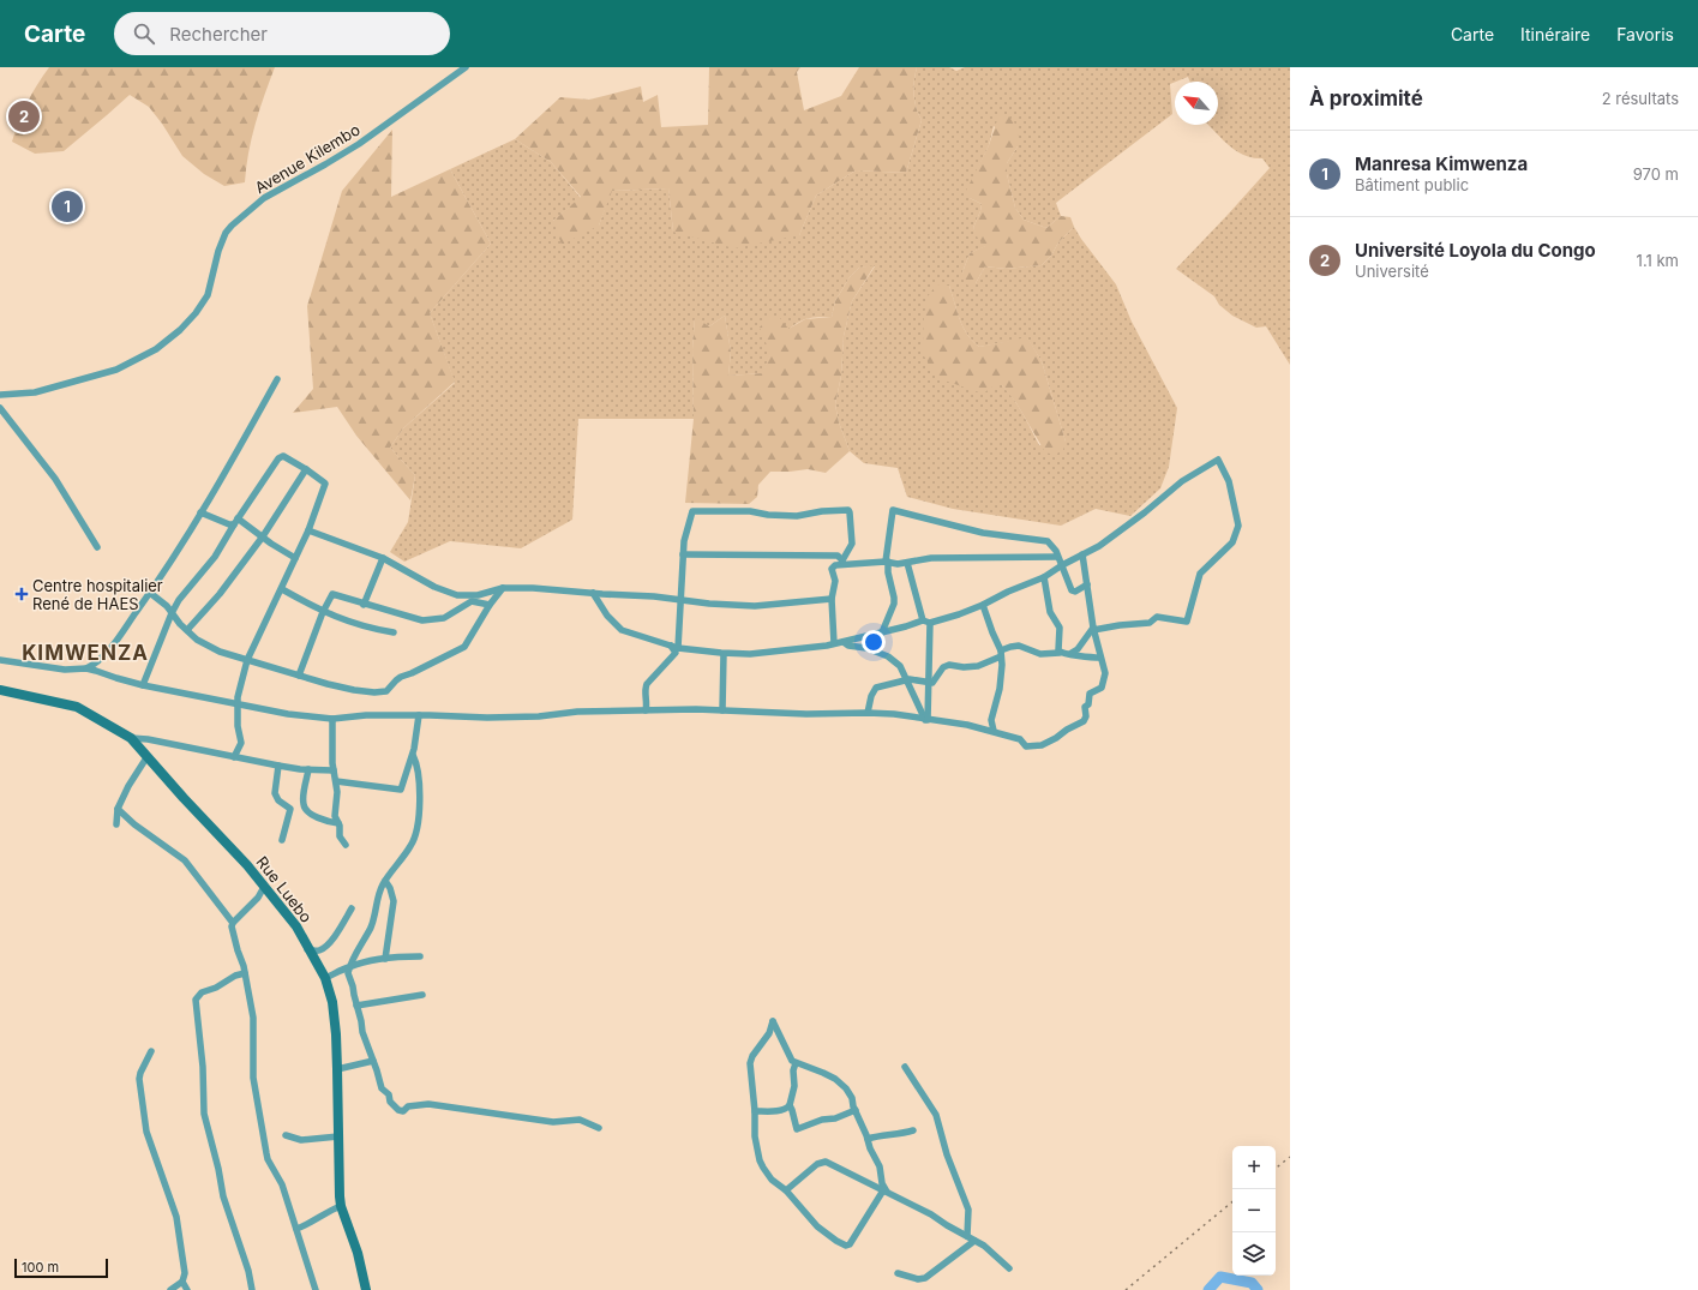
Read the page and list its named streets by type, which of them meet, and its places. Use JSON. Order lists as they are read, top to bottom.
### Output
{
  "streets": {
    "street": ["Avenue Kilembo", "Rue Luebo"]
  },
  "districts": ["KIMWENZA"],
  "places": {
    "health": ["Centre hospitalier René de HAES"]
  },
  "scale_bar": "100 m",
  "north": "top left",
  "page": {
    "header": "Carte",
    "search": "Rechercher",
    "nav": ["Carte", "Itinéraire", "Favoris"],
    "heading": ["À proximité", "2 résultats"],
    "pins": ["2", "1"],
    "list": [
      {
        "mark": "1",
        "name": "Manresa Kimwenza",
        "note": "Bâtiment public",
        "value": "970 m"
      },
      {
        "mark": "2",
        "name": "Université Loyola du Congo",
        "note": "Université",
        "value": "1.1 km"
      }
    ],
    "map_buttons": ["+", "−"],
    "scale": "100 m"
  }
}
